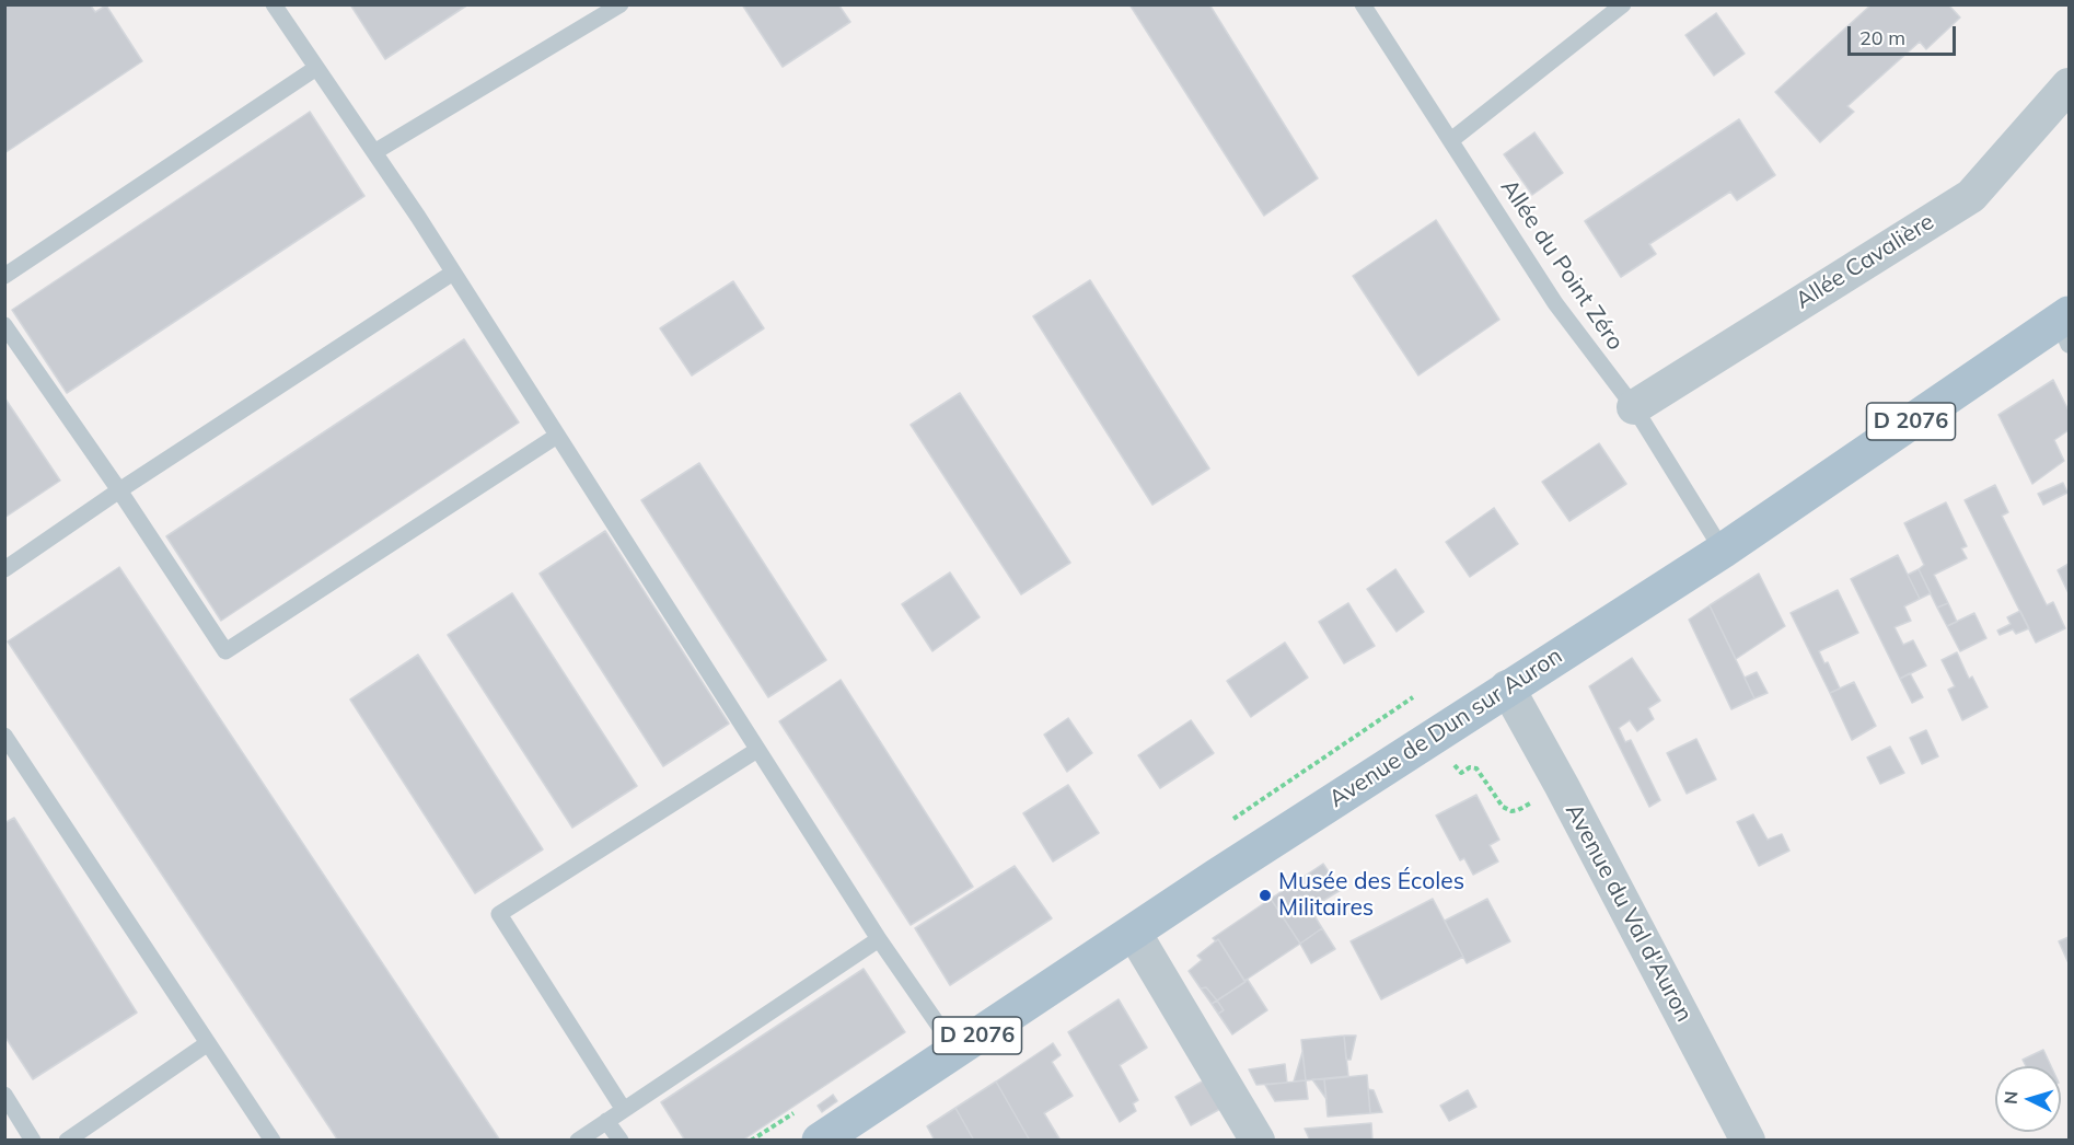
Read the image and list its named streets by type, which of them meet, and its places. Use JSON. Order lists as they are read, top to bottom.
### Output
{
  "streets": {
    "main road": ["D 2076", "Avenue de Dun sur Auron"],
    "street": ["Allée Cavalière", "Avenue du Val d'Auron"],
    "lane": ["Allée du Point Zéro"]
  },
  "crossings": [
    ["Allée Cavalière", "Allée du Point Zéro"],
    ["Allée du Point Zéro", "Avenue de Dun sur Auron"],
    ["Avenue de Dun sur Auron", "Avenue du Val d'Auron"]
  ],
  "places": ["Musée des Écoles Militaires"],
  "scale_bar": "20 m",
  "north": "left"
}
